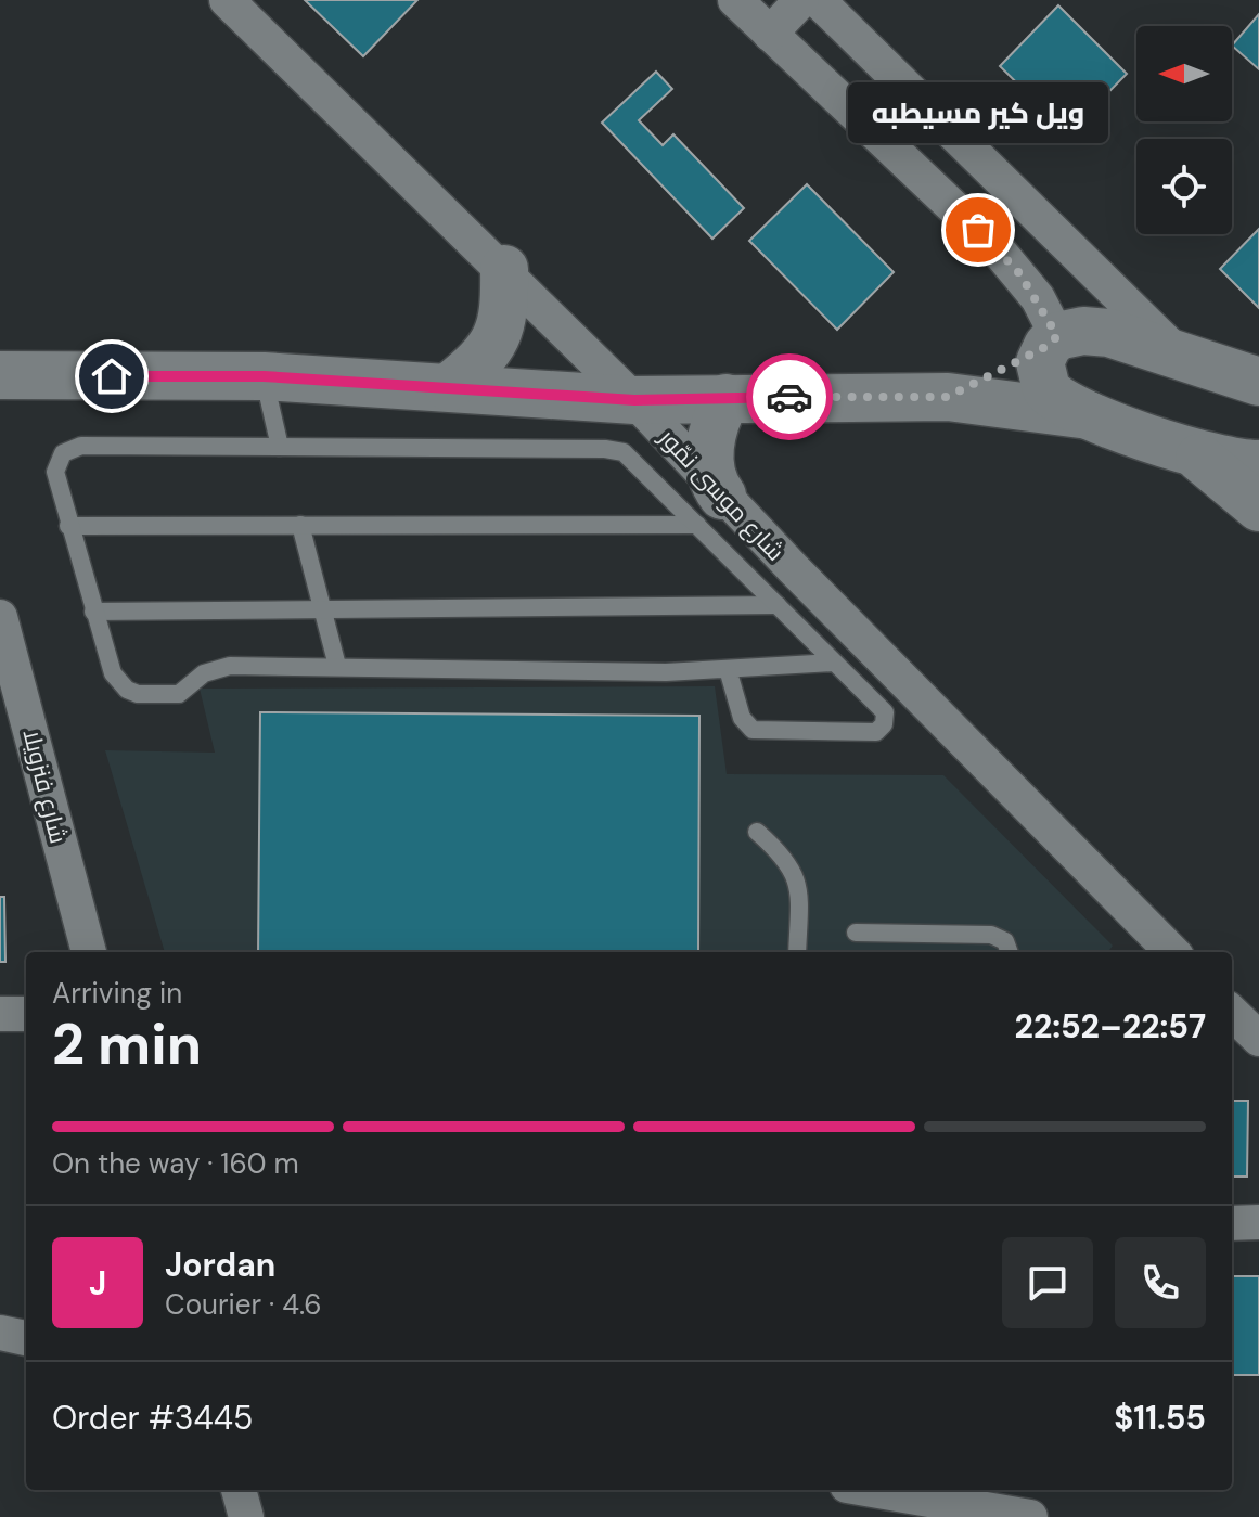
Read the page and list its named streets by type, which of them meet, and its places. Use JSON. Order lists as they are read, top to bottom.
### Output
{
  "streets": {
    "street": ["شارع موسى نمّور", "شارع فنزويلا"]
  },
  "places": ["ويل كير مسيطبه"],
  "north": "left",
  "page": {
    "bubble": "ويل كير مسيطبه",
    "heading": ["2 min", "Arriving in", "22:52–22:57"],
    "panel": [
      "Jordan",
      "Courier · 4.6",
      "Order #3445",
      "$11.55"
    ],
    "bar": "On the way · 160 m",
    "round": "J"
  }
}
